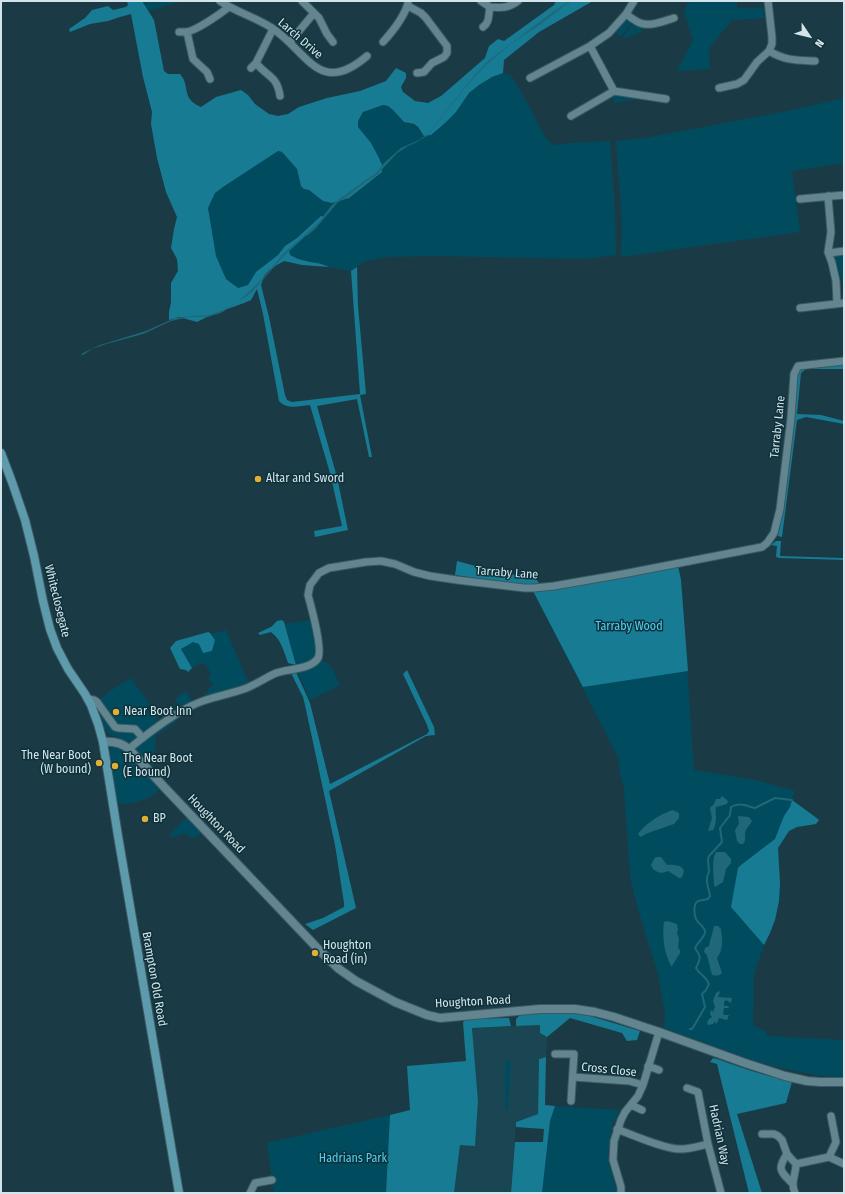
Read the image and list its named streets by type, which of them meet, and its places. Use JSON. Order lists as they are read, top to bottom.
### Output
{
  "streets": {
    "main road": ["Whiteclosegate", "Brampton Old Road"],
    "street": [
      "Larch Drive",
      "Tarraby Lane",
      "Houghton Road",
      "Cross Close",
      "Hadrian Way"
    ]
  },
  "crossings": [
    ["Tarraby Lane", "Houghton Road"],
    ["Whiteclosegate", "Houghton Road"],
    ["Whiteclosegate", "Brampton Old Road"]
  ],
  "parks": ["Tarraby Wood", "Hadrians Park"],
  "places": [
    "Altar and Sword",
    "Near Boot Inn",
    "The Near Boot (W bound)",
    "The Near Boot (E bound)",
    "BP",
    "Houghton Road (in)"
  ],
  "north": "bottom right"
}
